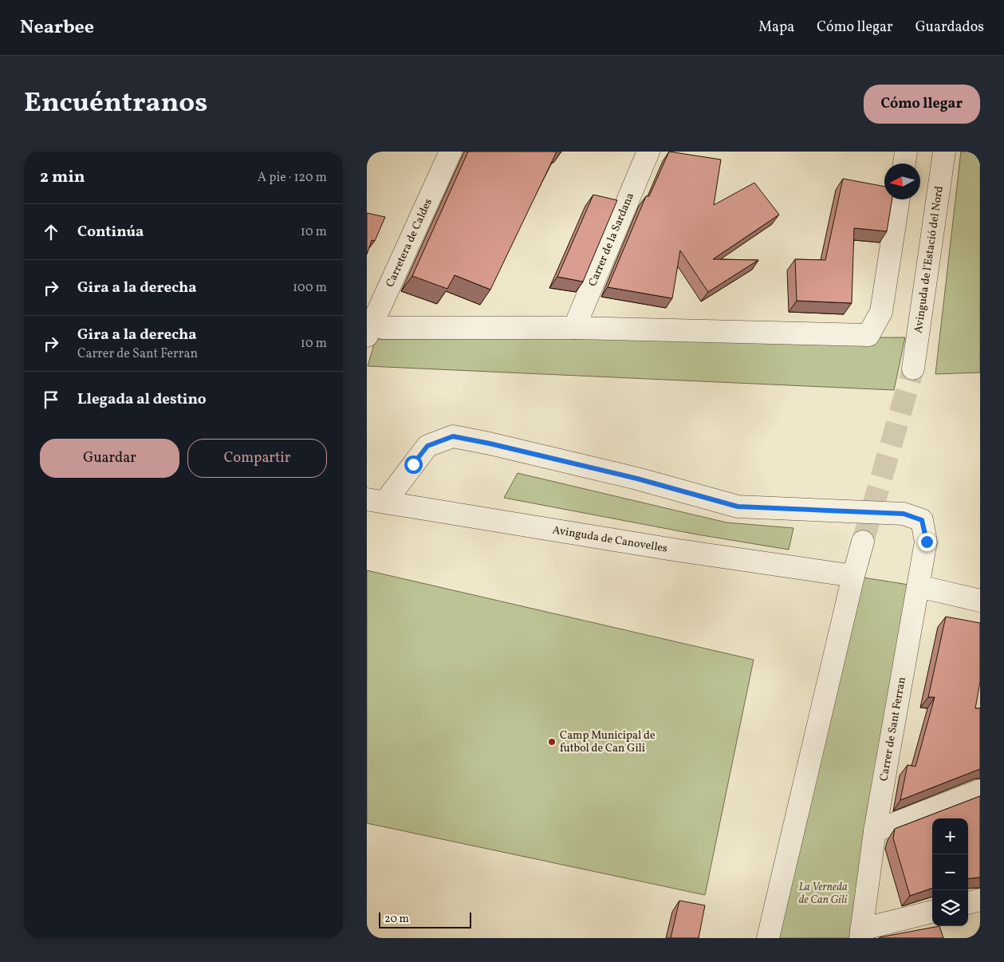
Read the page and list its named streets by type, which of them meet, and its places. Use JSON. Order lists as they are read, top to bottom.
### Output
{
  "streets": {
    "street": [
      "Carrer de la Sardana",
      "Carretera de Caldes",
      "Avinguda de l'Estació del Nord",
      "Avinguda de Canovelles",
      "Carrer de Sant Ferran"
    ]
  },
  "crossings": [
    ["Avinguda de Canovelles", "Carrer de Sant Ferran"]
  ],
  "parks": ["La Verneda de Can Gili"],
  "places": ["Camp Municipal de futbol de Can Gili"],
  "scale_bar": "20 m",
  "north": "left",
  "page": {
    "header": "Nearbee",
    "nav": ["Mapa", "Cómo llegar", "Guardados"],
    "title": "Encuéntranos",
    "buttons": [
      "Cómo llegar",
      ["Guardar", "Compartir"]
    ],
    "heading": ["2 min", "A pie · 120 m"],
    "list": [
      ["Continúa", "10 m"],
      ["Gira a la derecha", "100 m"],
      ["Gira a la derecha", "Carrer de Sant Ferran", "10 m"],
      "Llegada al destino"
    ],
    "map_buttons": ["+", "−"],
    "scale": "20 m"
  }
}
